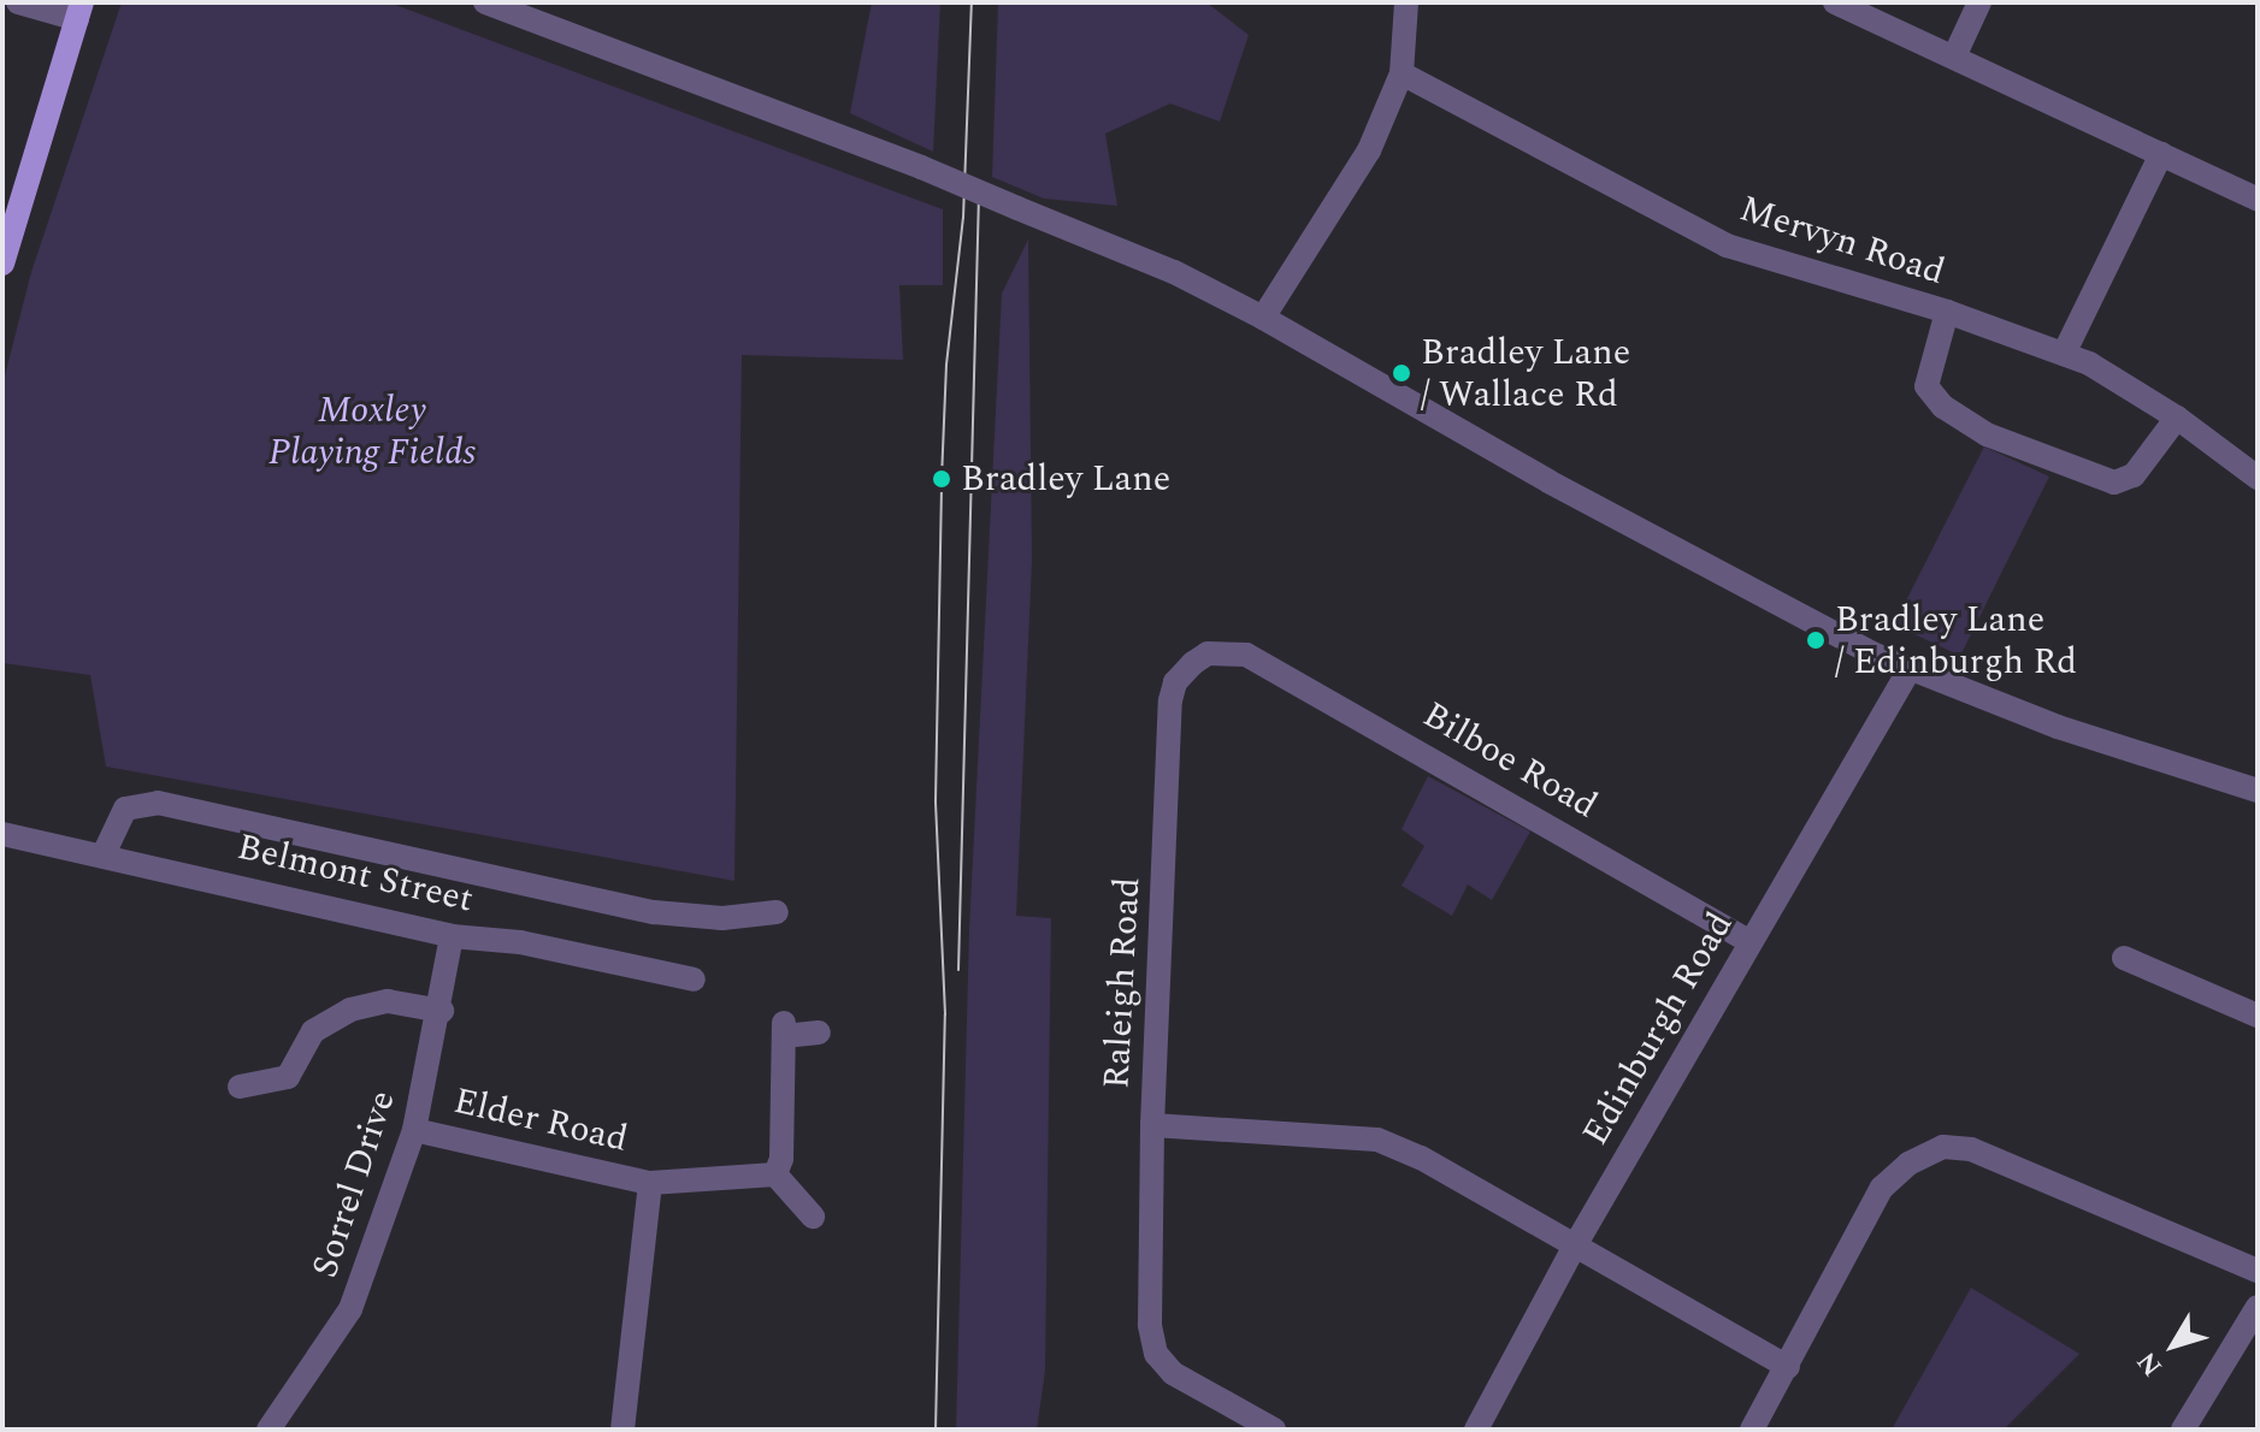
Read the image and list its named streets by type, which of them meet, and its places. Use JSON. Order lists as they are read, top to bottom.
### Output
{
  "streets": {
    "street": [
      "Mervyn Road",
      "Bilboe Road",
      "Belmont Street",
      "Raleigh Road",
      "Edinburgh Road",
      "Elder Road",
      "Sorrel Drive"
    ]
  },
  "crossings": [
    ["Bilboe Road", "Raleigh Road"],
    ["Bilboe Road", "Edinburgh Road"],
    ["Belmont Street", "Sorrel Drive"],
    ["Elder Road", "Sorrel Drive"]
  ],
  "parks": ["Moxley Playing Fields"],
  "places": ["Bradley Lane / Wallace Rd", "Bradley Lane", "Bradley Lane / Edinburgh Rd"],
  "north": "bottom left"
}
